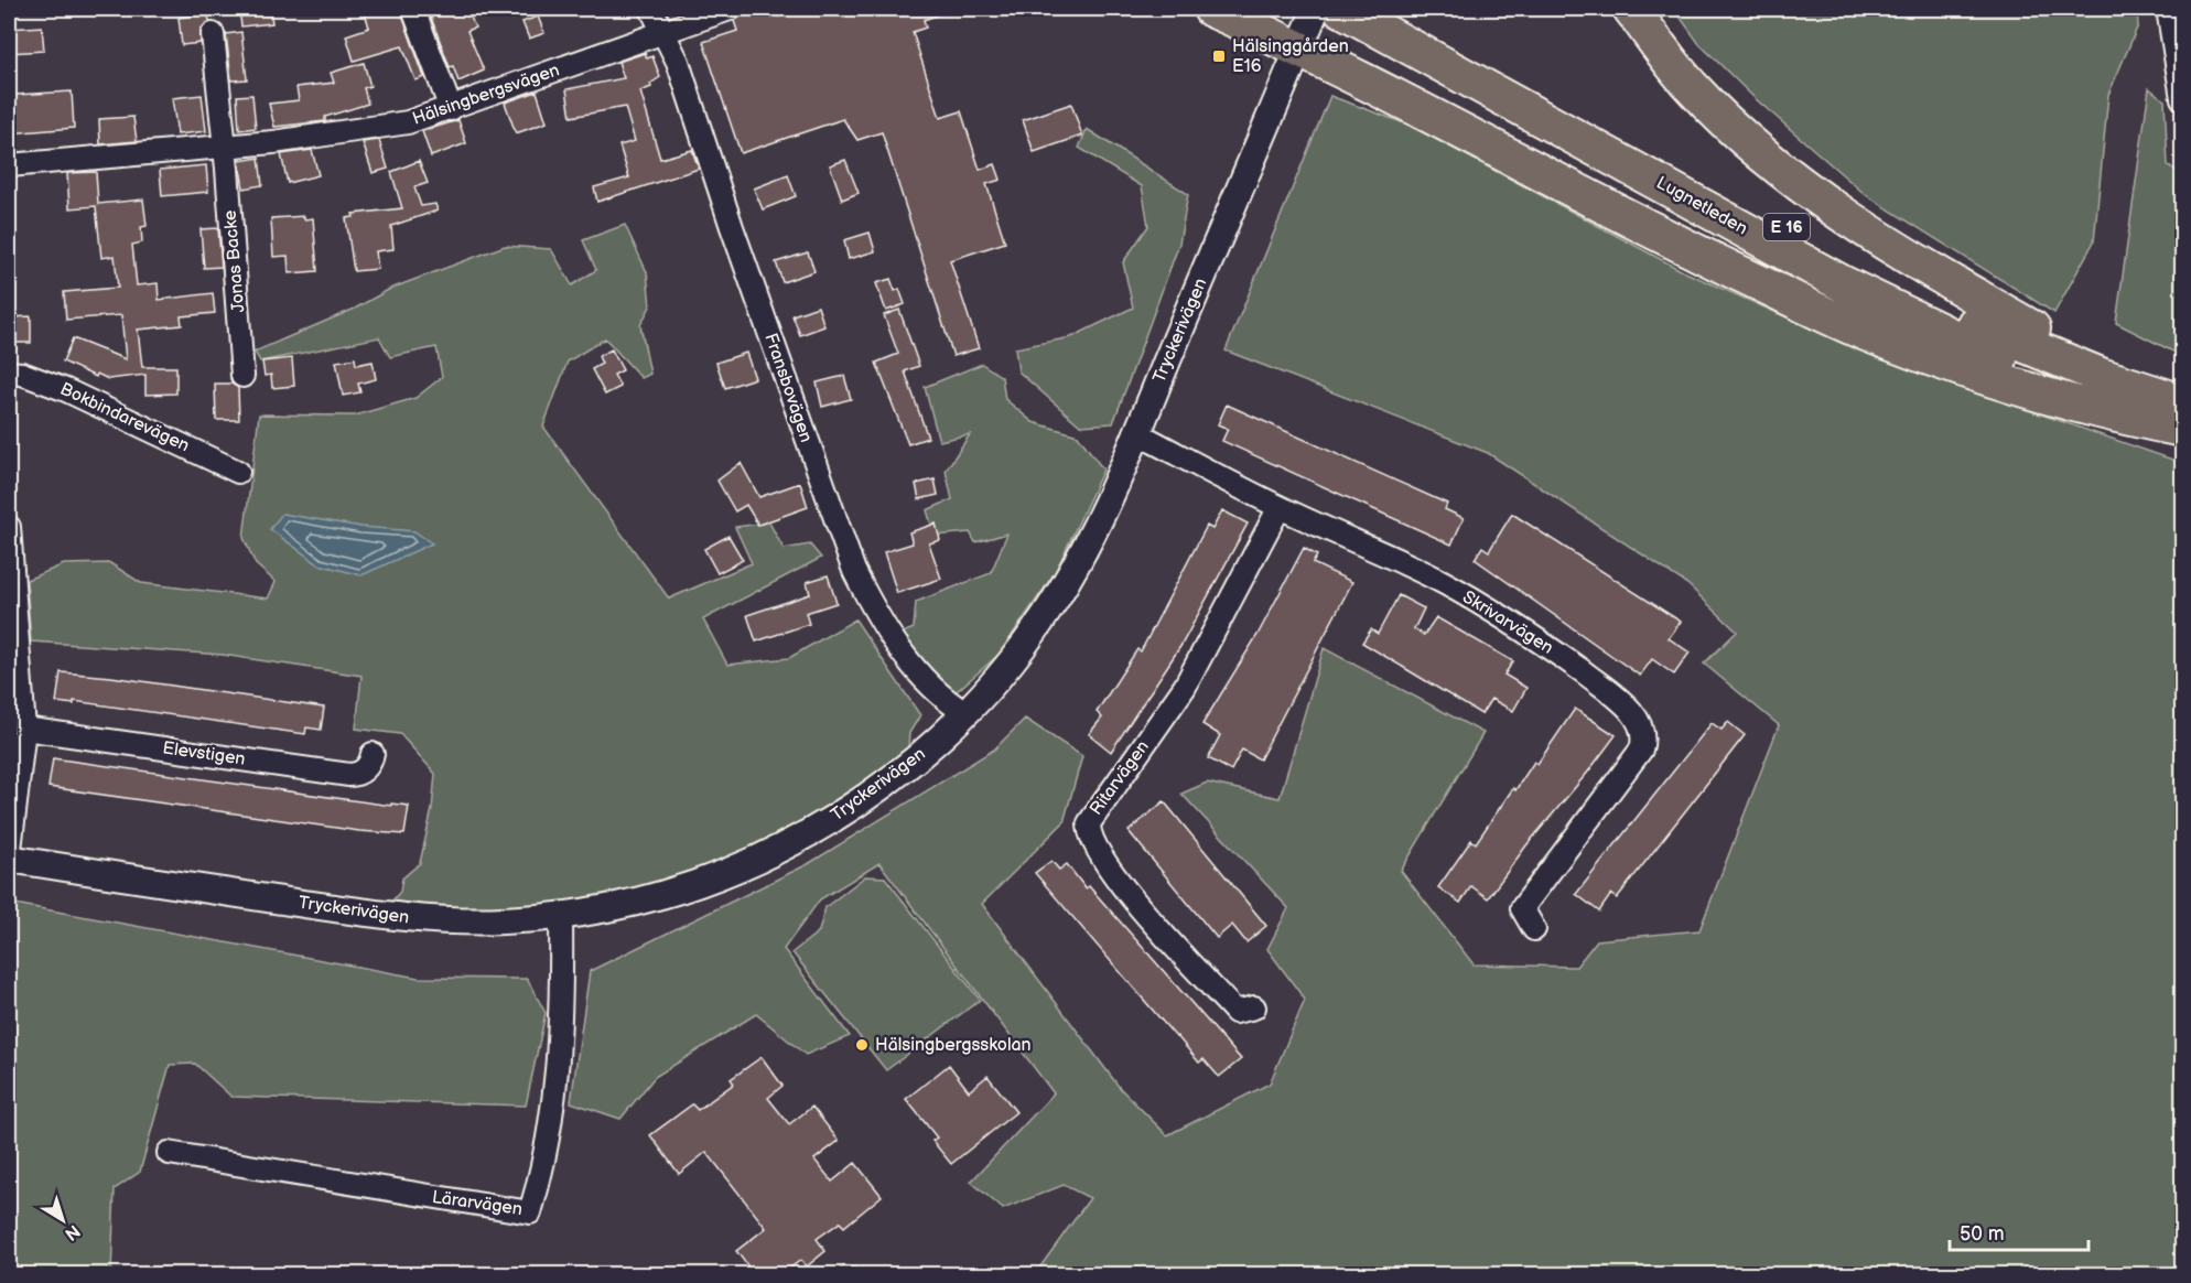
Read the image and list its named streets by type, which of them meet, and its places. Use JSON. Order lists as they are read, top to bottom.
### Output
{
  "streets": {
    "highway": ["Lugnetleden", "E 16"],
    "street": [
      "Hälsingbergsvägen",
      "Jonas Backe",
      "Tryckerivägen",
      "Fransbovägen",
      "Bokbindarevägen",
      "Skrivarvägen",
      "Elevstigen",
      "Ritarvägen",
      "Lärarvägen"
    ]
  },
  "crossings": [
    ["Hälsingbergsvägen", "Jonas Backe"],
    ["Hälsingbergsvägen", "Fransbovägen"],
    ["Lugnetleden", "E 16"],
    ["E 16", "Tryckerivägen"],
    ["Tryckerivägen", "Fransbovägen"],
    ["Tryckerivägen", "Skrivarvägen"],
    ["Tryckerivägen", "Lärarvägen"],
    ["Skrivarvägen", "Ritarvägen"]
  ],
  "places": {
    "transit": ["Hälsinggården E16"],
    "other": ["Hälsingbergsskolan"]
  },
  "scale_bar": "50 m",
  "north": "bottom right"
}
